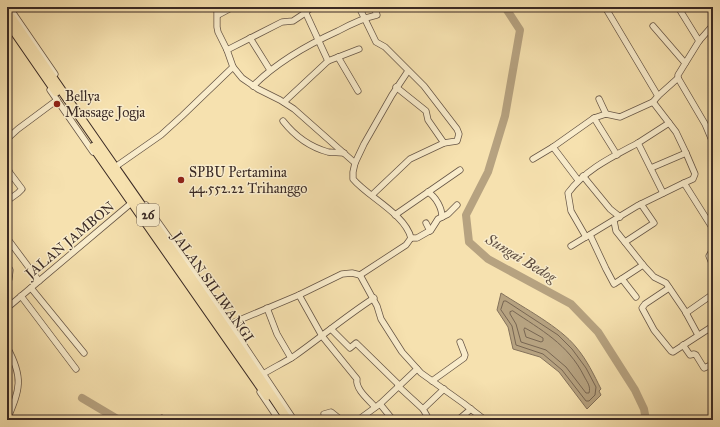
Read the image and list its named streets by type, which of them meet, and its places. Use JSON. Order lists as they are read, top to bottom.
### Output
{
  "streets": {
    "highway": ["26", "JALAN SILIWANGI"],
    "street": ["JALAN JAMBON"]
  },
  "water": ["Sungai Bedog"],
  "places": ["Bellya Massage Jogja", "SPBU Pertamina 44.552.22 Trihanggo"]
}
